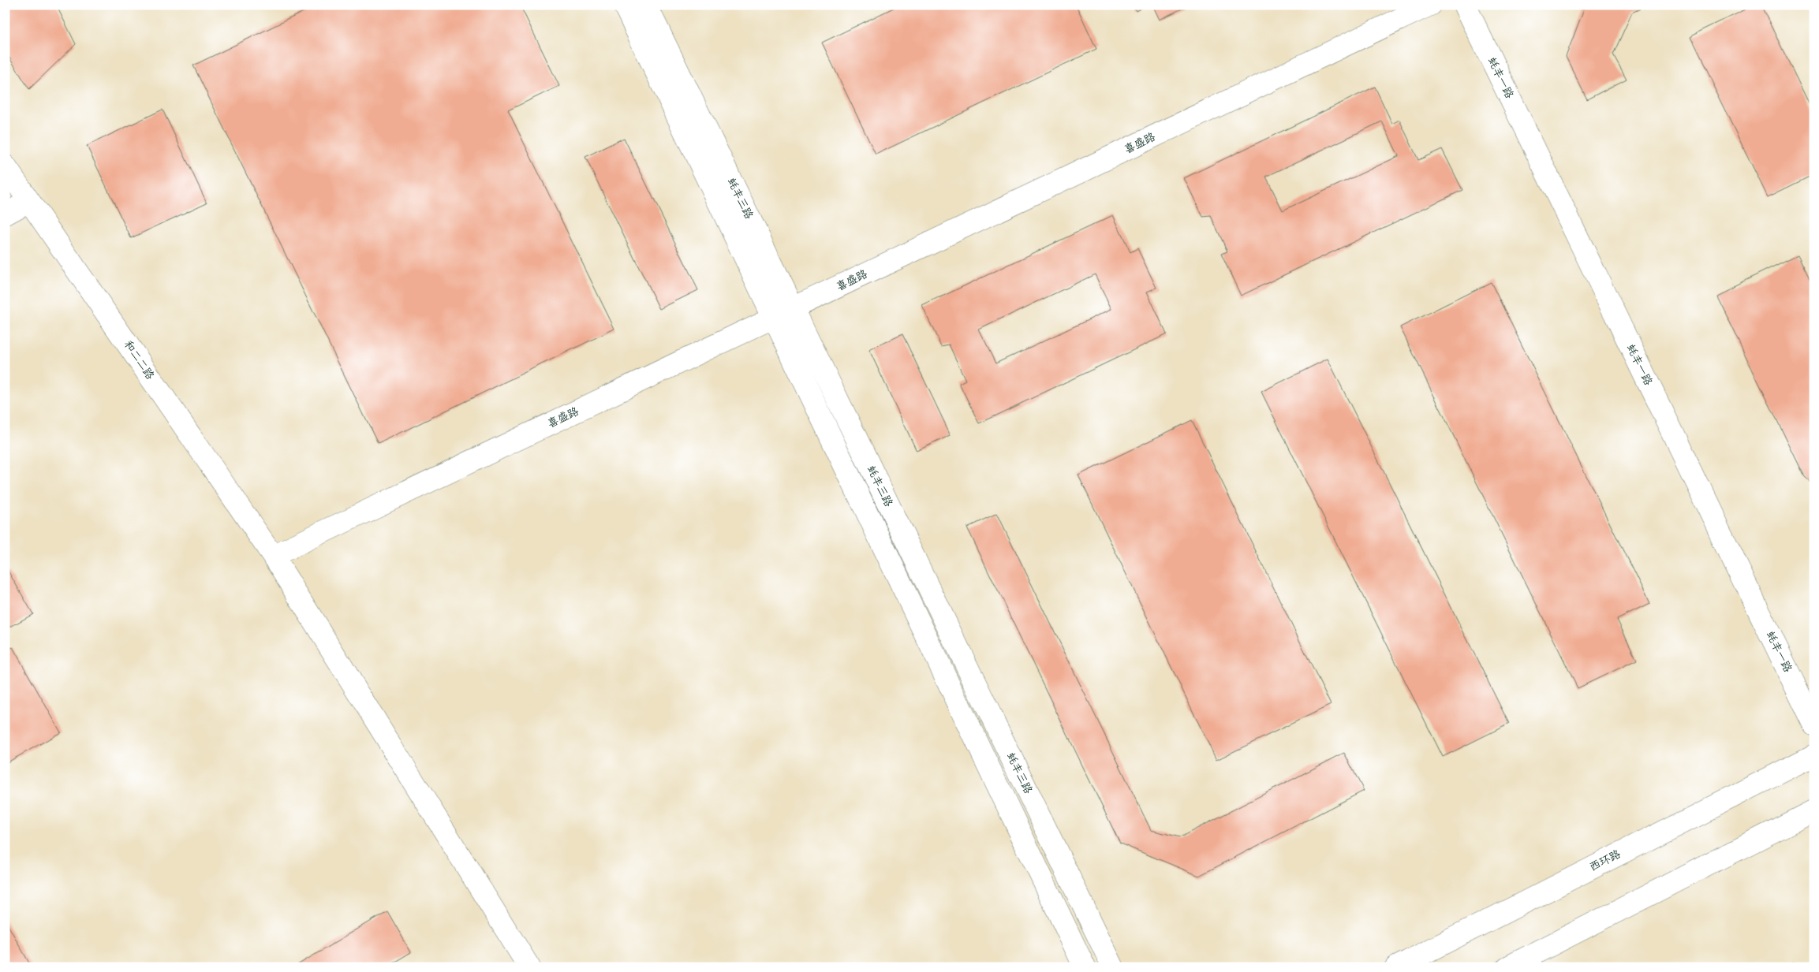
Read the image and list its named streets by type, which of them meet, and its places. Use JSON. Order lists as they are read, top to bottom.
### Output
{
  "streets": {
    "street": [
      "蚝丰一路",
      "喜盛路",
      "蚝丰三路",
      "和二二路",
      "西环路"
    ]
  },
  "crossings": [
    ["喜盛路", "蚝丰三路"],
    ["喜盛路", "和二二路"]
  ]
}
